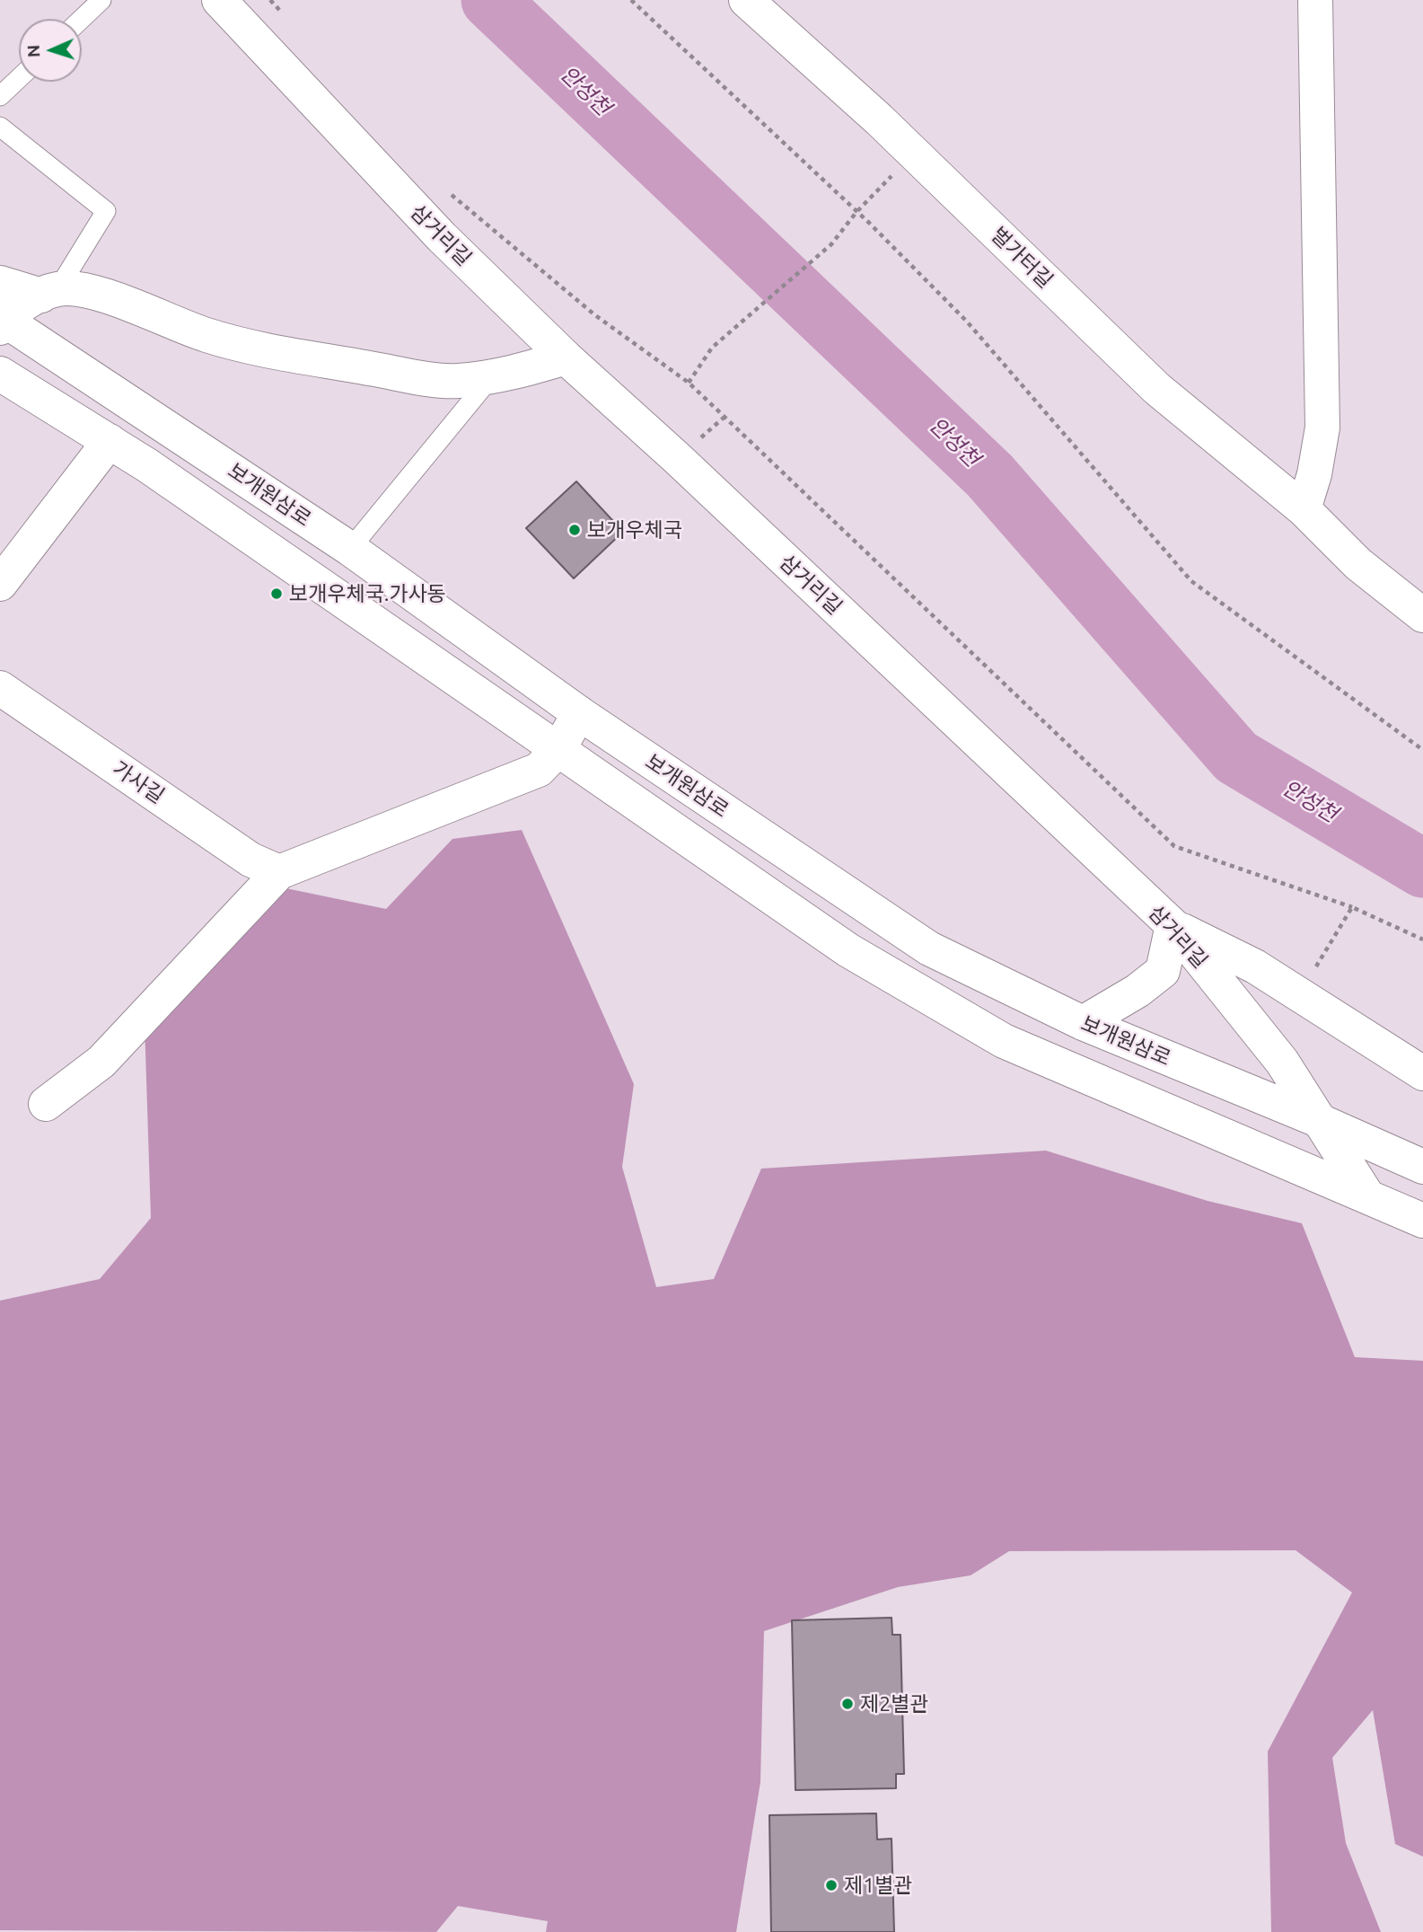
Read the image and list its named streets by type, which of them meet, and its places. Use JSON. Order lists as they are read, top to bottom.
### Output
{
  "streets": {
    "street": [
      "삼거리길",
      "벌가터길",
      "보개원삼로",
      "가사길"
    ]
  },
  "crossings": [
    ["삼거리길", "보개원삼로"]
  ],
  "water": ["안성천"],
  "places": [
    "보개우체국",
    "보개우체국.가사동",
    "제2별관",
    "제1별관"
  ],
  "north": "left"
}
